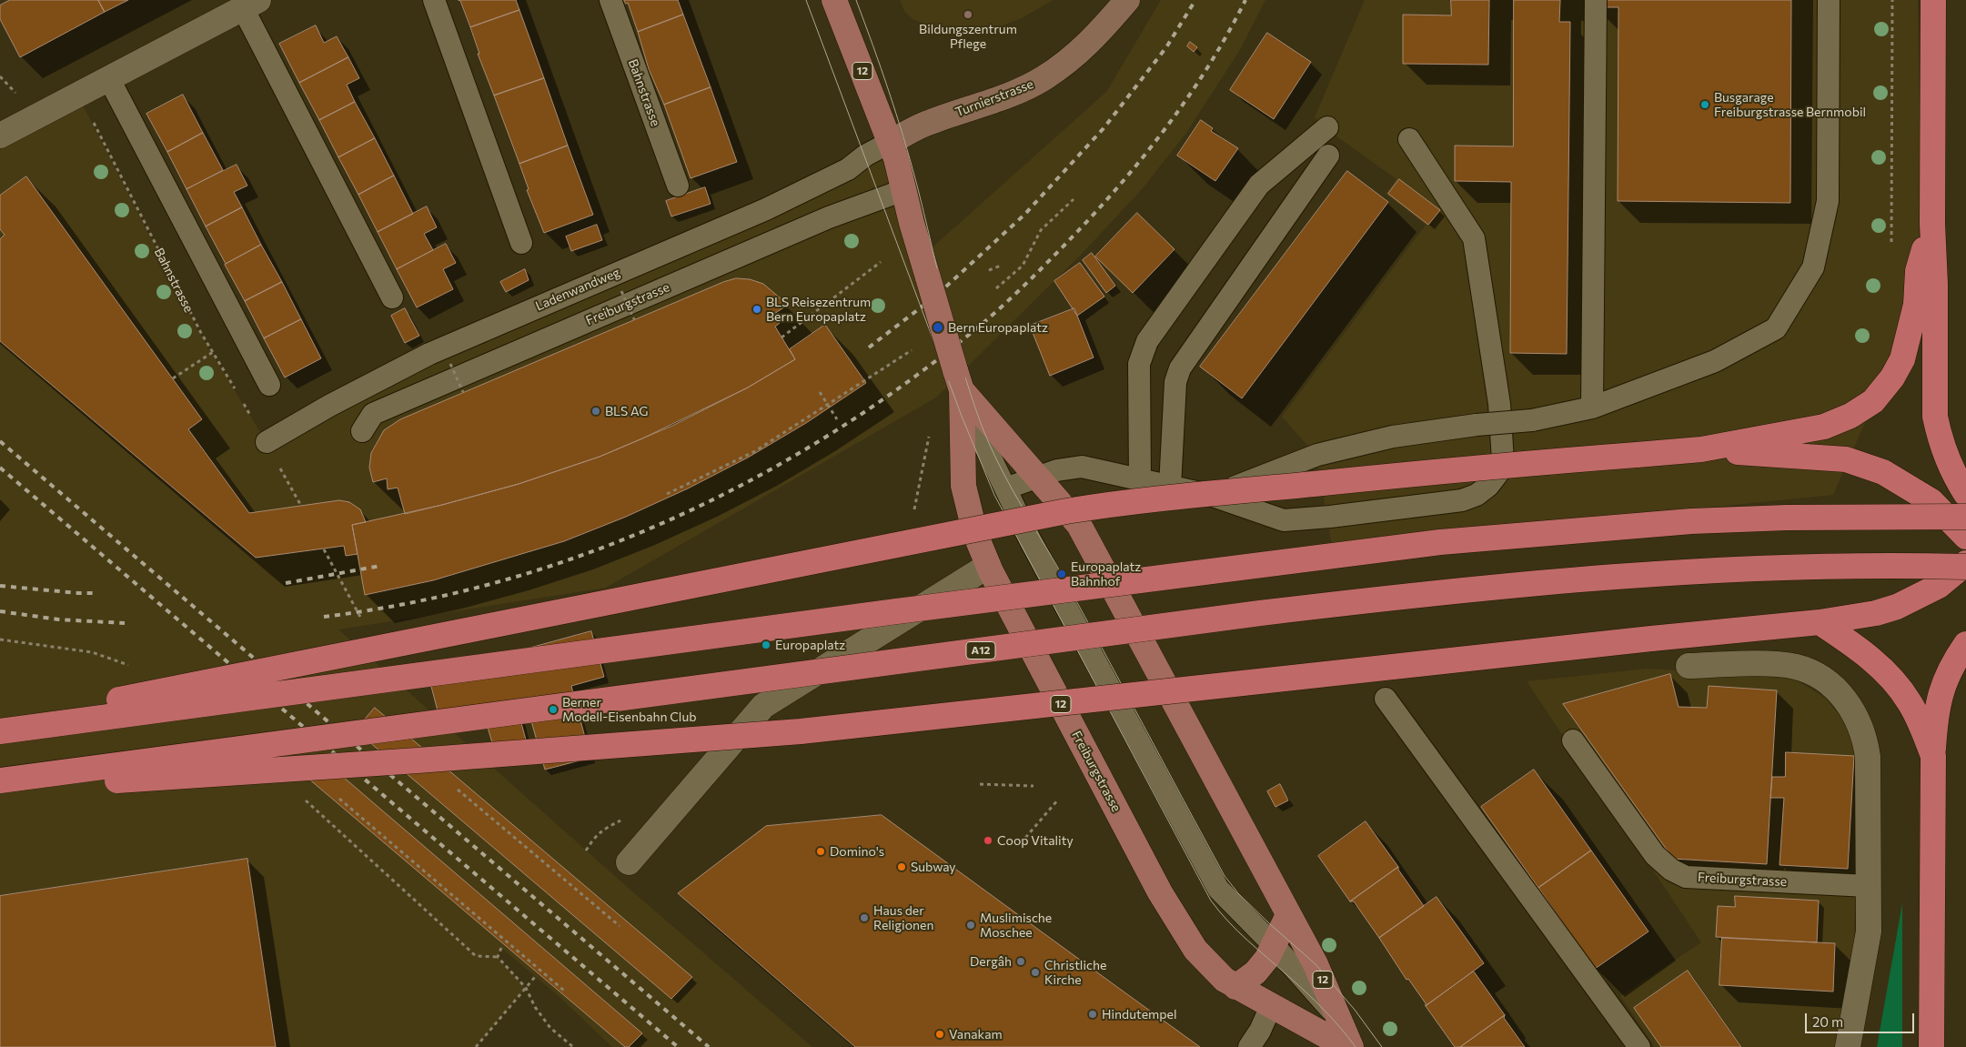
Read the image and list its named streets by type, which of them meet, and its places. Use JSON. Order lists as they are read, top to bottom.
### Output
{
  "streets": {
    "highway": ["A12"],
    "main road": ["12", "Turnierstrasse", "Freiburgstrasse"],
    "lane": ["Bahnstrasse", "Ladenwandweg"]
  },
  "crossings": [
    ["Turnierstrasse", "Ladenwandweg"],
    ["Turnierstrasse", "Freiburgstrasse"],
    ["Ladenwandweg", "Freiburgstrasse"]
  ],
  "places": [
    "Bildungszentrum Pflege",
    "Busgarage Freiburgstrasse Bernmobil",
    "BLS Reisezentrum Bern Europaplatz",
    "Bern Europaplatz",
    "BLS AG",
    "Europaplatz Bahnhof",
    "Europaplatz",
    "Berner Modell-Eisenbahn Club",
    "Coop Vitality",
    "Domino's",
    "Subway",
    "Haus der Religionen",
    "Muslimische Moschee",
    "Dergâh",
    "Christliche Kirche",
    "Hindutempel",
    "Vanakam"
  ],
  "scale_bar": "20 m"
}
